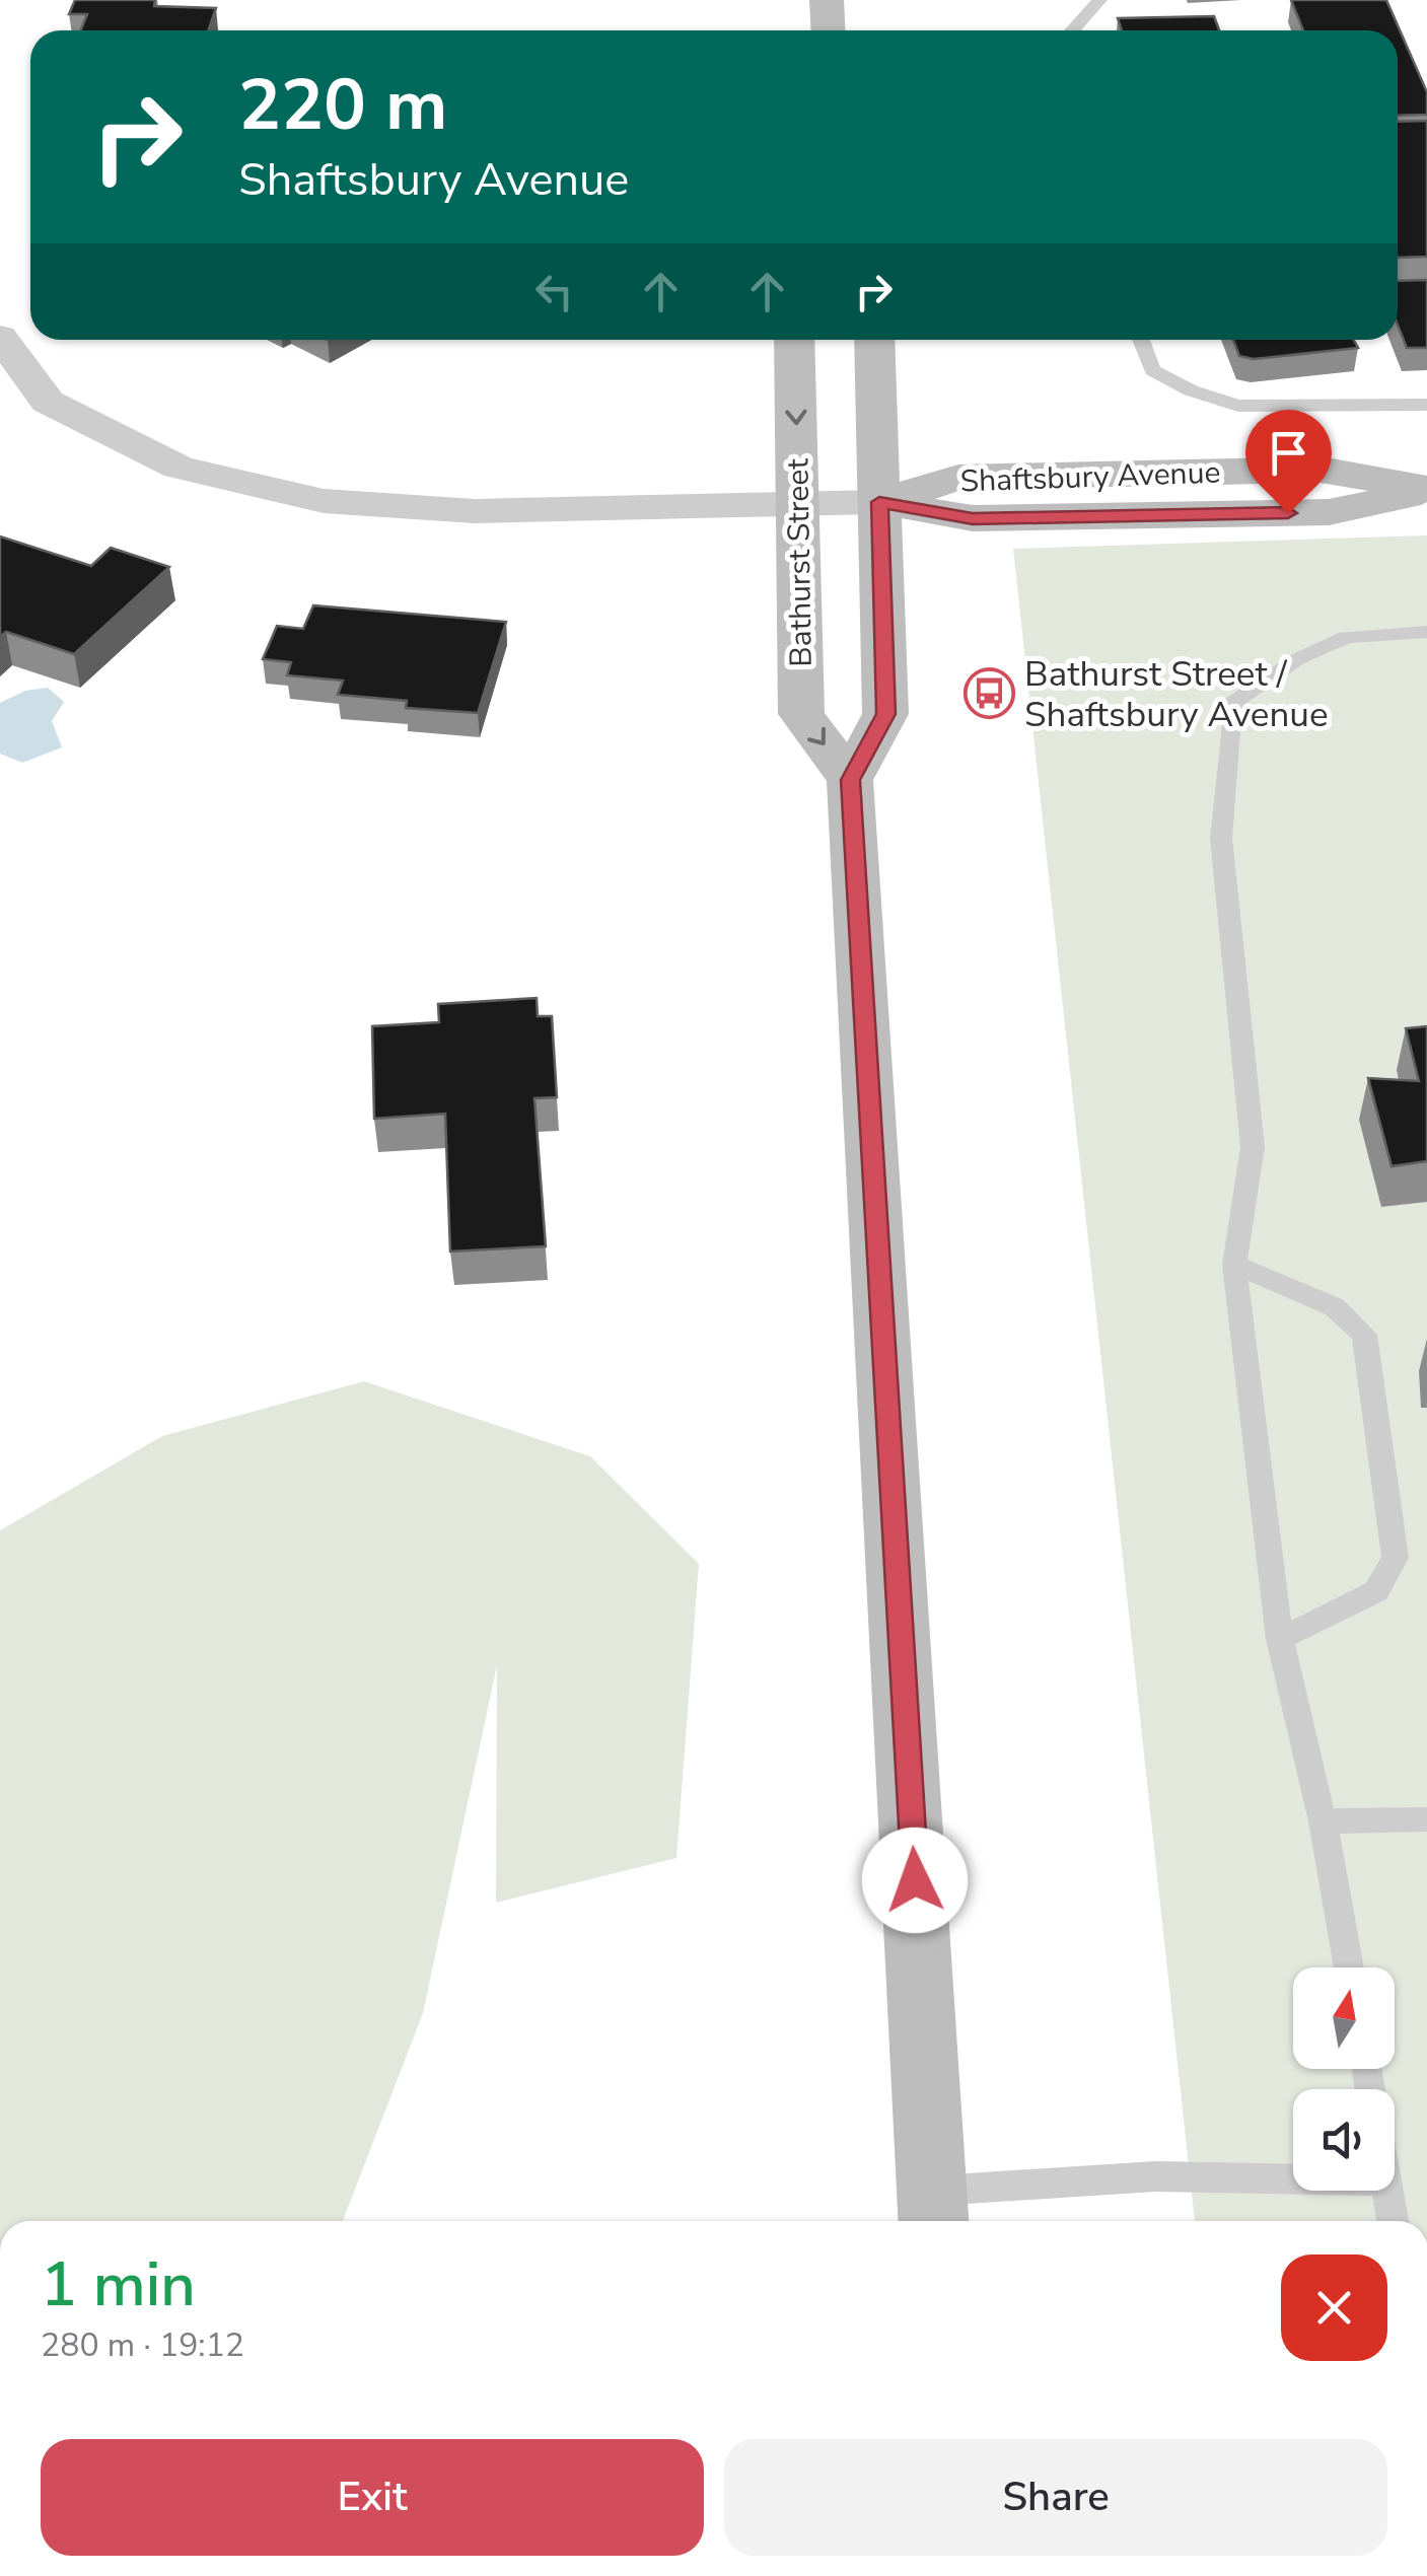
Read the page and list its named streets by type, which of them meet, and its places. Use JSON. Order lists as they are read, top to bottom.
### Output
{
  "streets": {
    "main road": ["Shaftsbury Avenue", "Bathurst Street"]
  },
  "places": {
    "bus stop": ["Bathurst Street / Shaftsbury Avenue"]
  },
  "north": "top",
  "page": {
    "turn": ["220 m", "Shaftsbury Avenue"],
    "heading": ["1 min", "280 m · 19:12"],
    "buttons": ["Exit", "Share"]
  }
}
